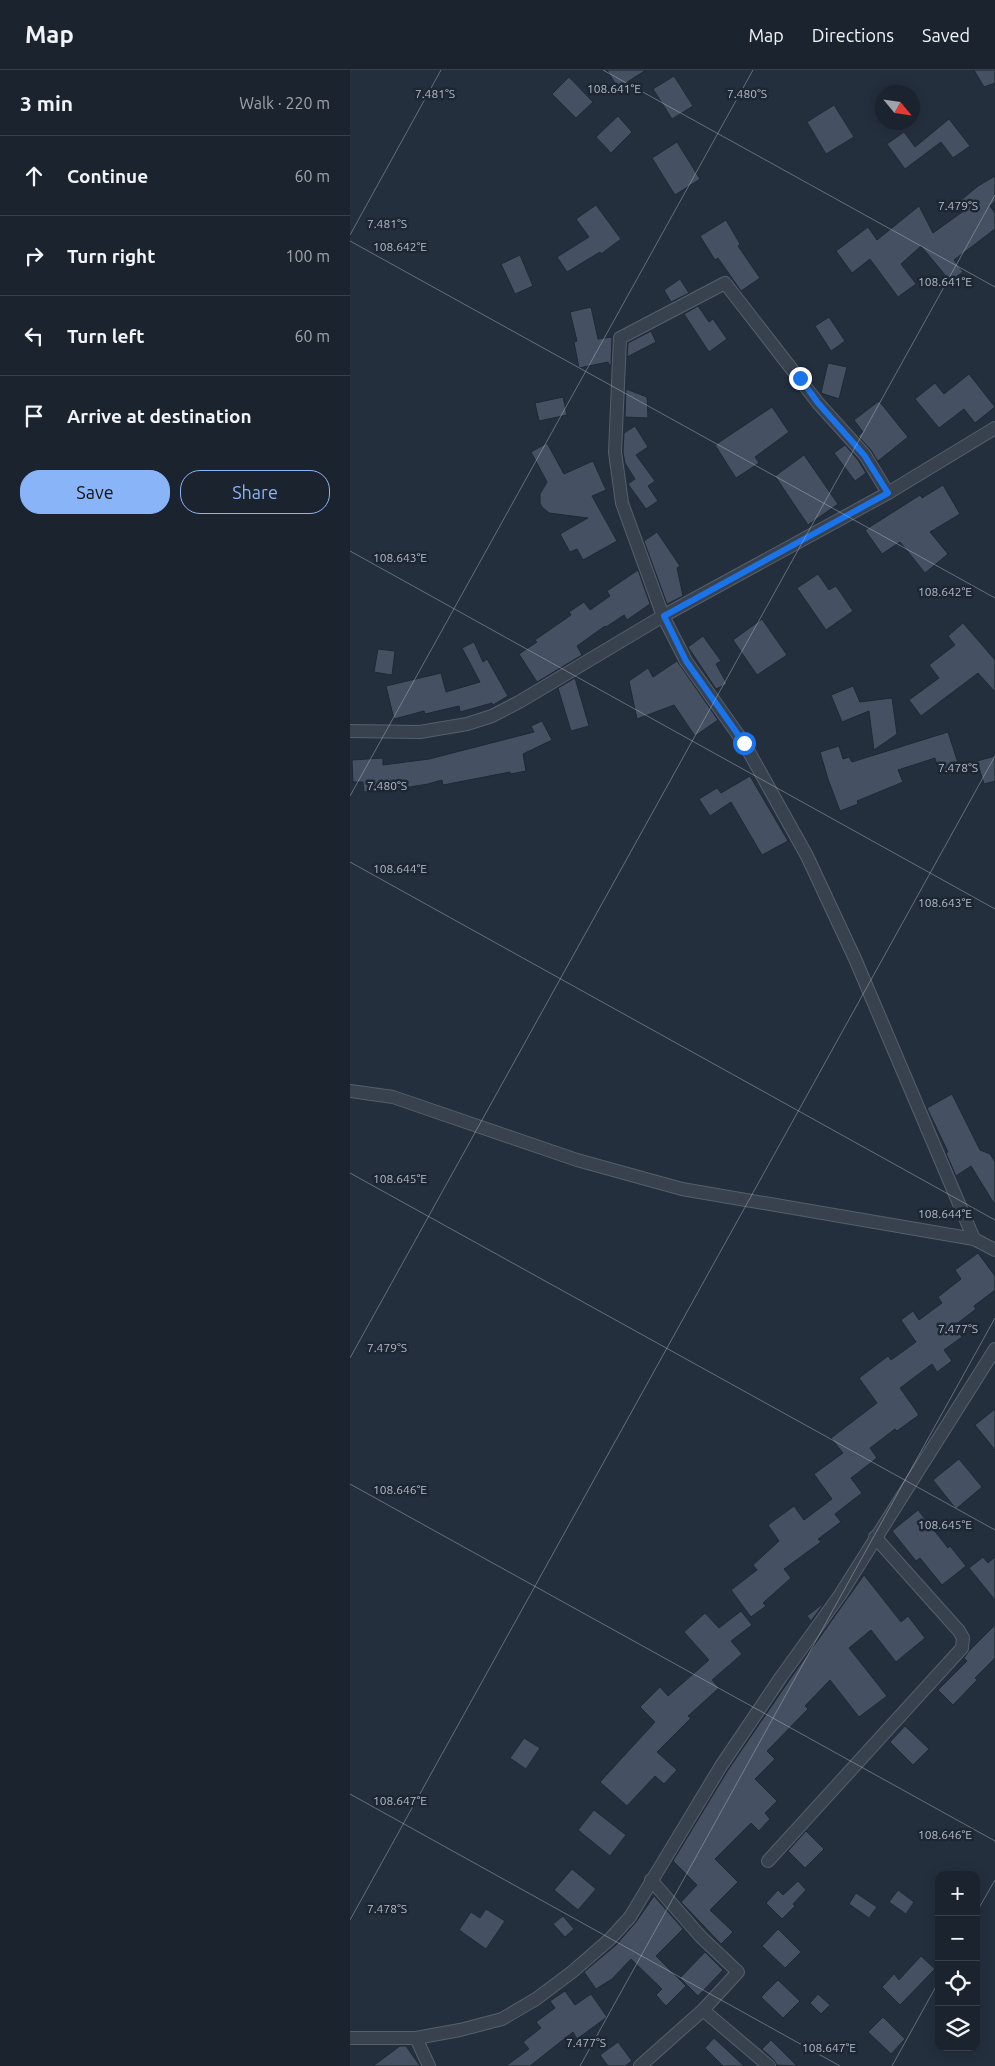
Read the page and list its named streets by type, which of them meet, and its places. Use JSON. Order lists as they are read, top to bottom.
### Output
{
  "north": "bottom right",
  "page": {
    "header": "Map",
    "nav": ["Map", "Directions", "Saved"],
    "heading": ["3 min", "Walk · 220 m"],
    "list": [
      ["Continue", "60 m"],
      ["Turn right", "100 m"],
      ["Turn left", "60 m"],
      "Arrive at destination"
    ],
    "buttons": ["Save", "Share"],
    "map_buttons": ["+", "−"]
  },
  "coordinates": [
    "108.641°E",
    "7.481°S",
    "7.480°S",
    "7.479°S",
    "108.642°E",
    "108.643°E",
    "7.478°S",
    "108.644°E",
    "108.645°E",
    "7.477°S",
    "108.646°E",
    "108.647°E"
  ]
}
